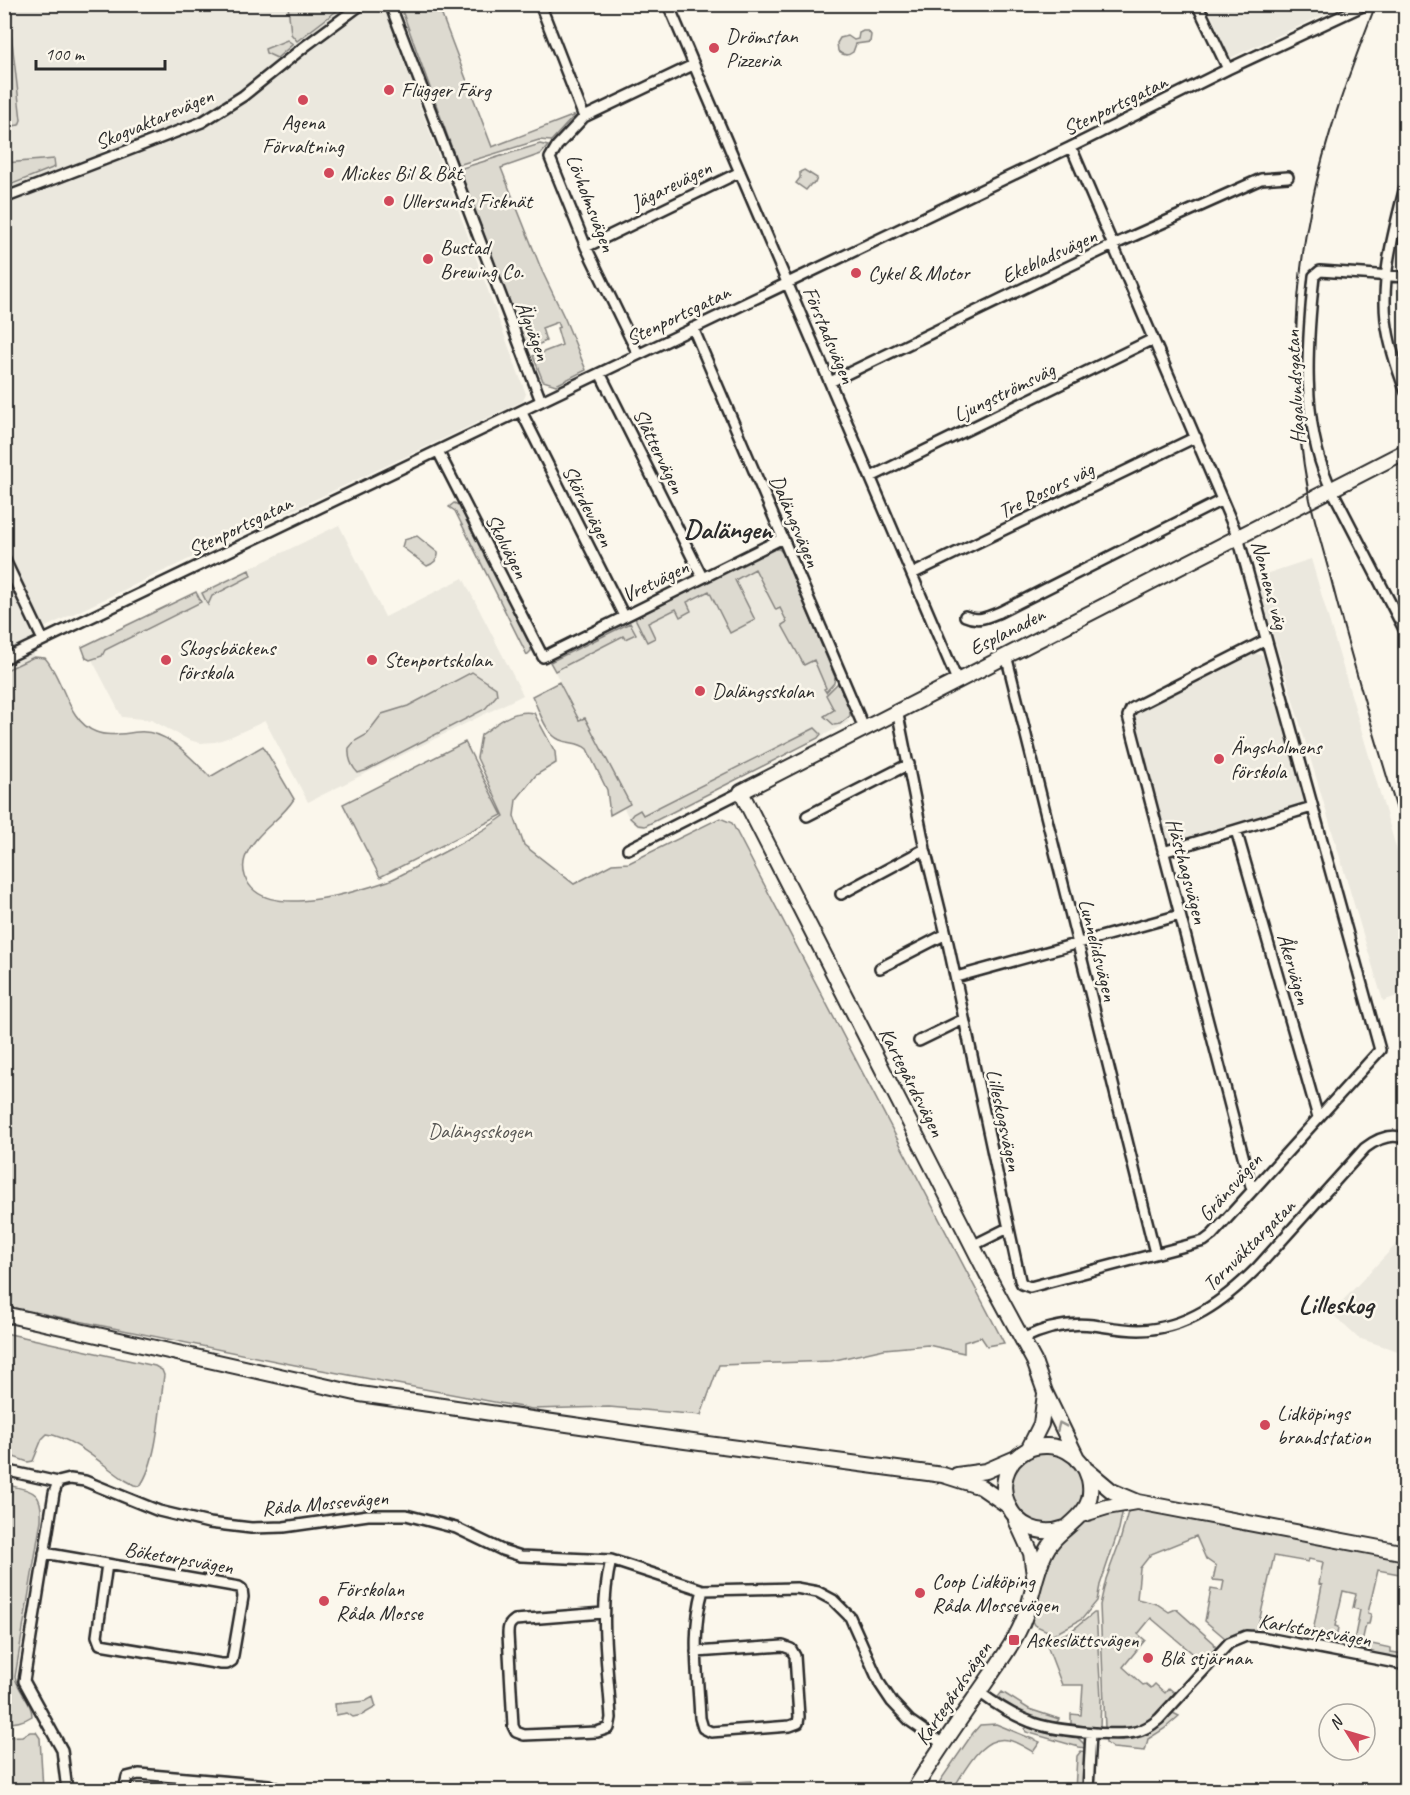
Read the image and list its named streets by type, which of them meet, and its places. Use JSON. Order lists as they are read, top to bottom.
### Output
{
  "streets": {
    "street": [
      "Stenportsgatan",
      "Skogvaktarevägen",
      "Jägarevägen",
      "Lövholmsvägen",
      "Ekebladsvägen",
      "Älgvägen",
      "Förstadsvägen",
      "Hagalundsgatan",
      "Ljungströmsväg",
      "Slåttervägen",
      "Tre Rosors väg",
      "Skördevägen",
      "Dalängsvägen",
      "Skolvägen",
      "Vretvägen",
      "Nonnens väg",
      "Esplanaden",
      "Hästhagsvägen",
      "Lunnelidsvägen",
      "Åkervägen",
      "Kartegårdsvägen",
      "Lilleskogsvägen",
      "Gränsvägen",
      "Tornväktargatan",
      "Råda Mossevägen",
      "Böketorpsvägen",
      "Karlstorpsvägen"
    ]
  },
  "crossings": [
    ["Stenportsgatan", "Lövholmsvägen"],
    ["Stenportsgatan", "Älgvägen"],
    ["Stenportsgatan", "Förstadsvägen"],
    ["Stenportsgatan", "Slåttervägen"],
    ["Stenportsgatan", "Skördevägen"],
    ["Stenportsgatan", "Dalängsvägen"],
    ["Stenportsgatan", "Skolvägen"],
    ["Stenportsgatan", "Nonnens väg"],
    ["Jägarevägen", "Lövholmsvägen"],
    ["Jägarevägen", "Förstadsvägen"],
    ["Lövholmsvägen", "Förstadsvägen"],
    ["Ekebladsvägen", "Förstadsvägen"],
    ["Ekebladsvägen", "Nonnens väg"],
    ["Förstadsvägen", "Ljungströmsväg"],
    ["Förstadsvägen", "Tre Rosors väg"],
    ["Förstadsvägen", "Esplanaden"],
    ["Hagalundsgatan", "Esplanaden"],
    ["Ljungströmsväg", "Nonnens väg"],
    ["Slåttervägen", "Vretvägen"],
    ["Tre Rosors väg", "Nonnens väg"],
    ["Skördevägen", "Vretvägen"],
    ["Dalängsvägen", "Vretvägen"],
    ["Dalängsvägen", "Esplanaden"],
    ["Skolvägen", "Vretvägen"],
    ["Nonnens väg", "Esplanaden"],
    ["Nonnens väg", "Hästhagsvägen"],
    ["Nonnens väg", "Gränsvägen"],
    ["Esplanaden", "Lunnelidsvägen"],
    ["Esplanaden", "Kartegårdsvägen"],
    ["Esplanaden", "Lilleskogsvägen"],
    ["Hästhagsvägen", "Gränsvägen"],
    ["Lunnelidsvägen", "Gränsvägen"],
    ["Åkervägen", "Gränsvägen"],
    ["Kartegårdsvägen", "Tornväktargatan"],
    ["Kartegårdsvägen", "Råda Mossevägen"],
    ["Kartegårdsvägen", "Karlstorpsvägen"],
    ["Lilleskogsvägen", "Gränsvägen"]
  ],
  "districts": ["Dalängen", "Lilleskog"],
  "parks": ["Dalängsskogen"],
  "places": {
    "other": [
      "Drömstan Pizzeria",
      "Flügger Färg",
      "Agena Förvaltning",
      "Mickes Bil & Båt",
      "Ullersunds Fisknät",
      "Bustad Brewing Co.",
      "Cykel & Motor",
      "Skogsbäckens förskola",
      "Stenportskolan",
      "Dalängsskolan",
      "Ängsholmens förskola",
      "Lidköpings brandstation",
      "Coop Lidköping Råda Mossevägen",
      "Förskolan Råda Mosse",
      "Blå stjärnan"
    ],
    "transit": ["Askeslättsvägen"]
  },
  "scale_bar": "100 m",
  "north": "top left"
}
